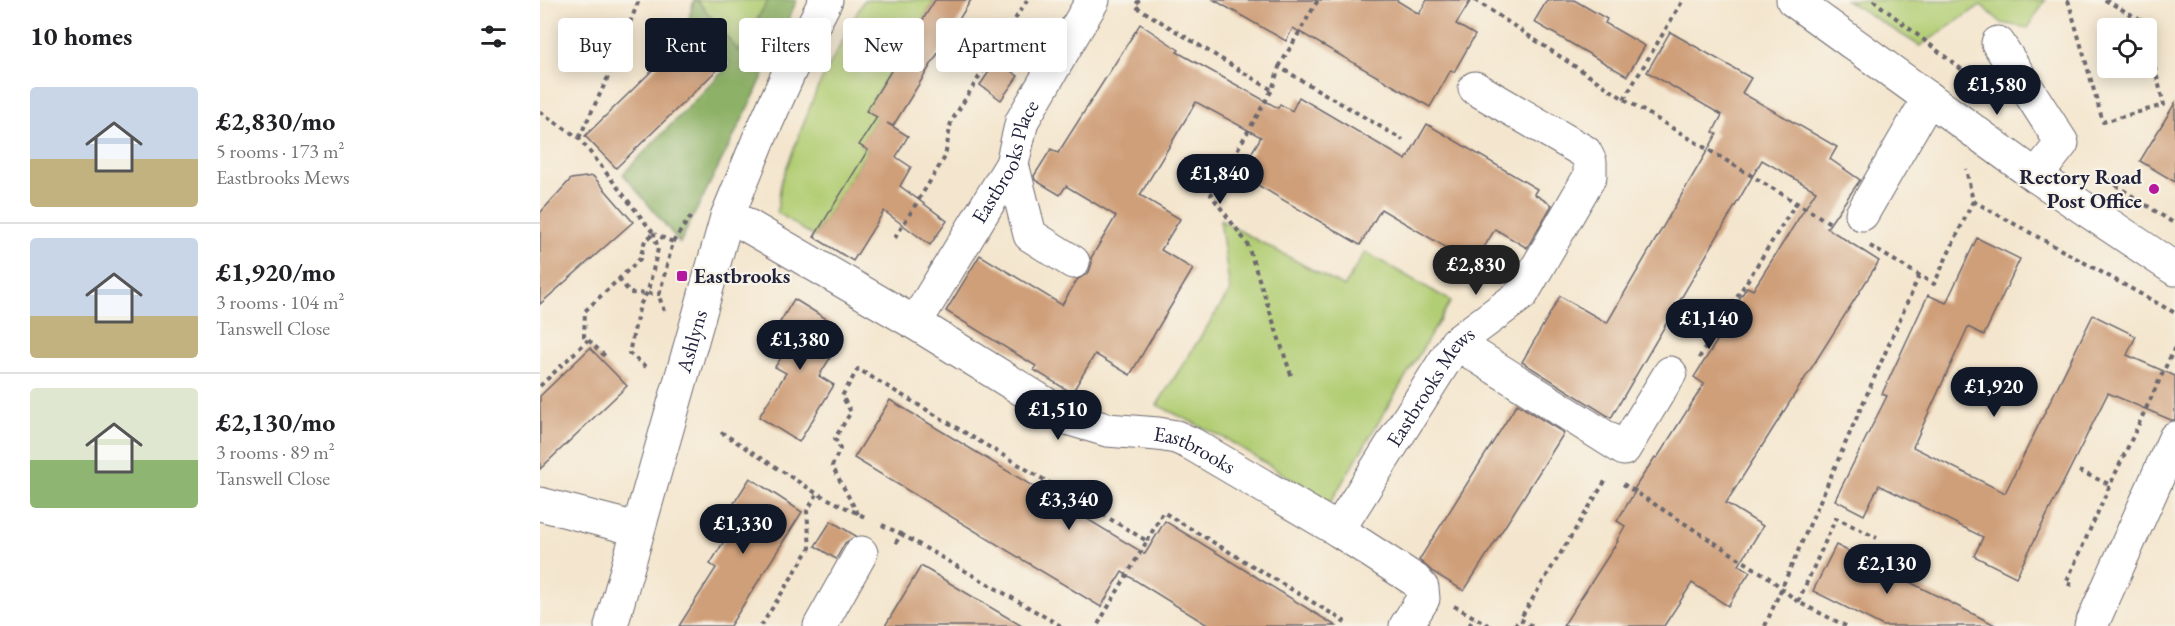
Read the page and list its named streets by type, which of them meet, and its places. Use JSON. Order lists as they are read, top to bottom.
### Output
{
  "streets": {
    "street": [
      "Eastbrooks Place",
      "Ashlyns",
      "Eastbrooks Mews",
      "Eastbrooks"
    ]
  },
  "crossings": [
    ["Eastbrooks Place", "Eastbrooks"],
    ["Ashlyns", "Eastbrooks"],
    ["Eastbrooks Mews", "Eastbrooks"]
  ],
  "places": {
    "other": ["Rectory Road Post Office"],
    "transit": ["Eastbrooks"]
  },
  "page": {
    "heading": "10 homes",
    "chip": [
      "Buy",
      "Rent",
      "Filters",
      "New",
      "Apartment"
    ],
    "price": [
      "£1,580",
      "£1,840",
      "£2,830",
      "£1,140",
      "£1,380",
      "£1,920",
      "£1,510",
      "£3,340",
      "£1,330",
      "£2,130"
    ],
    "list": [
      {
        "name": "£2,830/mo",
        "note": "5 rooms · 173 m² · Eastbrooks Mews"
      },
      {
        "name": "£1,920/mo",
        "note": "3 rooms · 104 m² · Tanswell Close"
      },
      {
        "name": "£2,130/mo",
        "note": "3 rooms · 89 m² · Tanswell Close"
      }
    ]
  }
}
